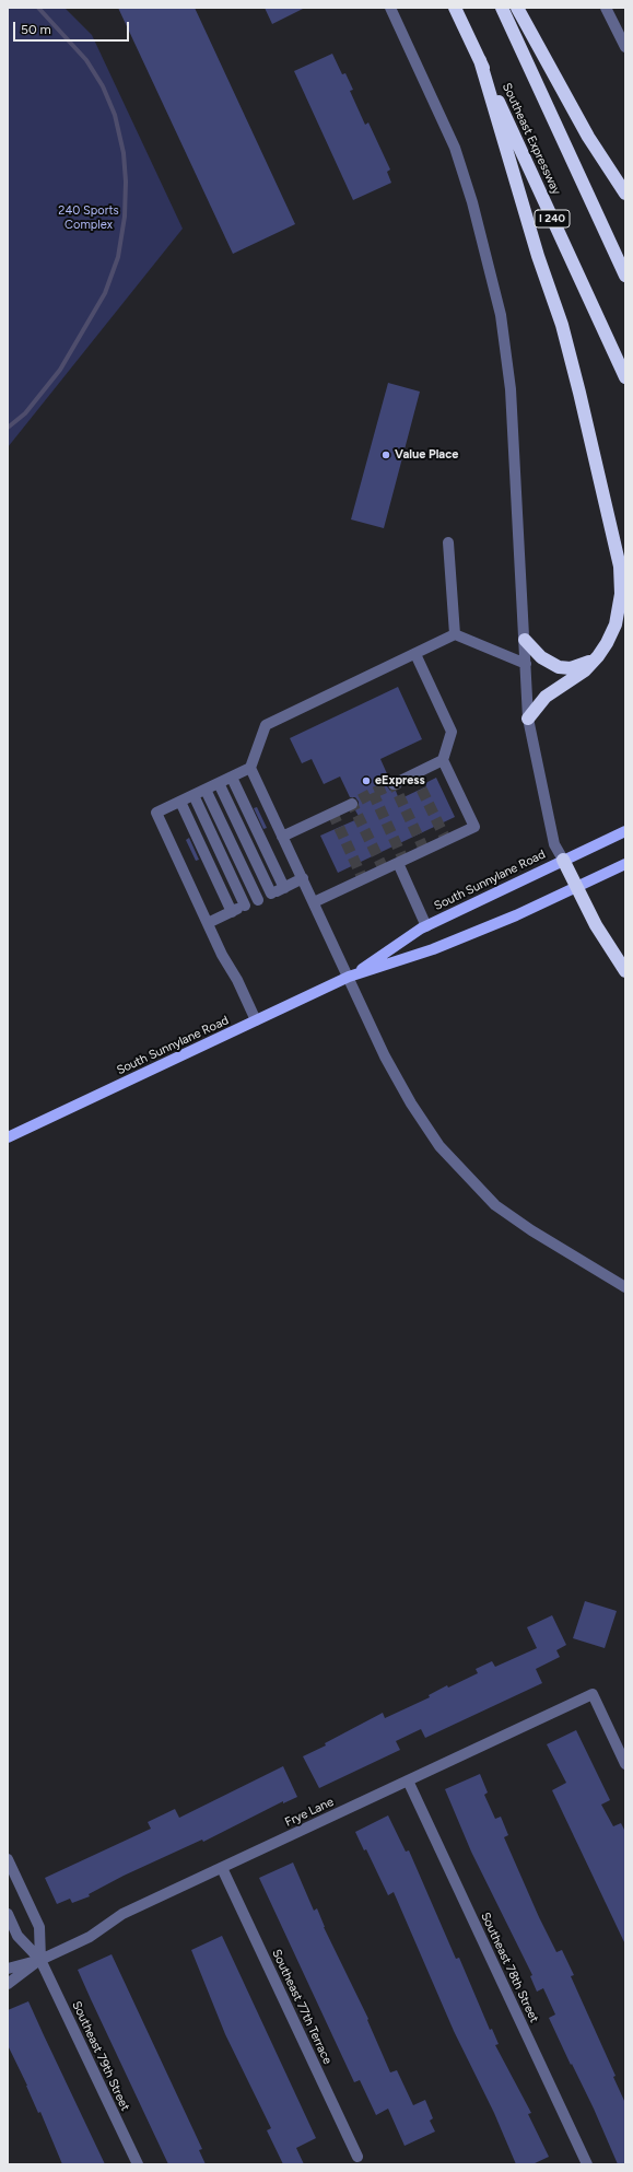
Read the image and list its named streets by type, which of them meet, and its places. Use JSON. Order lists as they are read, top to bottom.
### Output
{
  "streets": {
    "highway": ["Southeast Expressway", "I 240"],
    "main road": ["South Sunnylane Road"],
    "street": [
      "Frye Lane",
      "Southeast 78th Street",
      "Southeast 77th Terrace",
      "Southeast 79th Street"
    ]
  },
  "crossings": [
    ["Frye Lane", "Southeast 78th Street"],
    ["Frye Lane", "Southeast 77th Terrace"],
    ["Frye Lane", "Southeast 79th Street"]
  ],
  "parks": ["240 Sports Complex"],
  "places": ["Value Place", "eExpress"],
  "scale_bar": "50 m"
}
